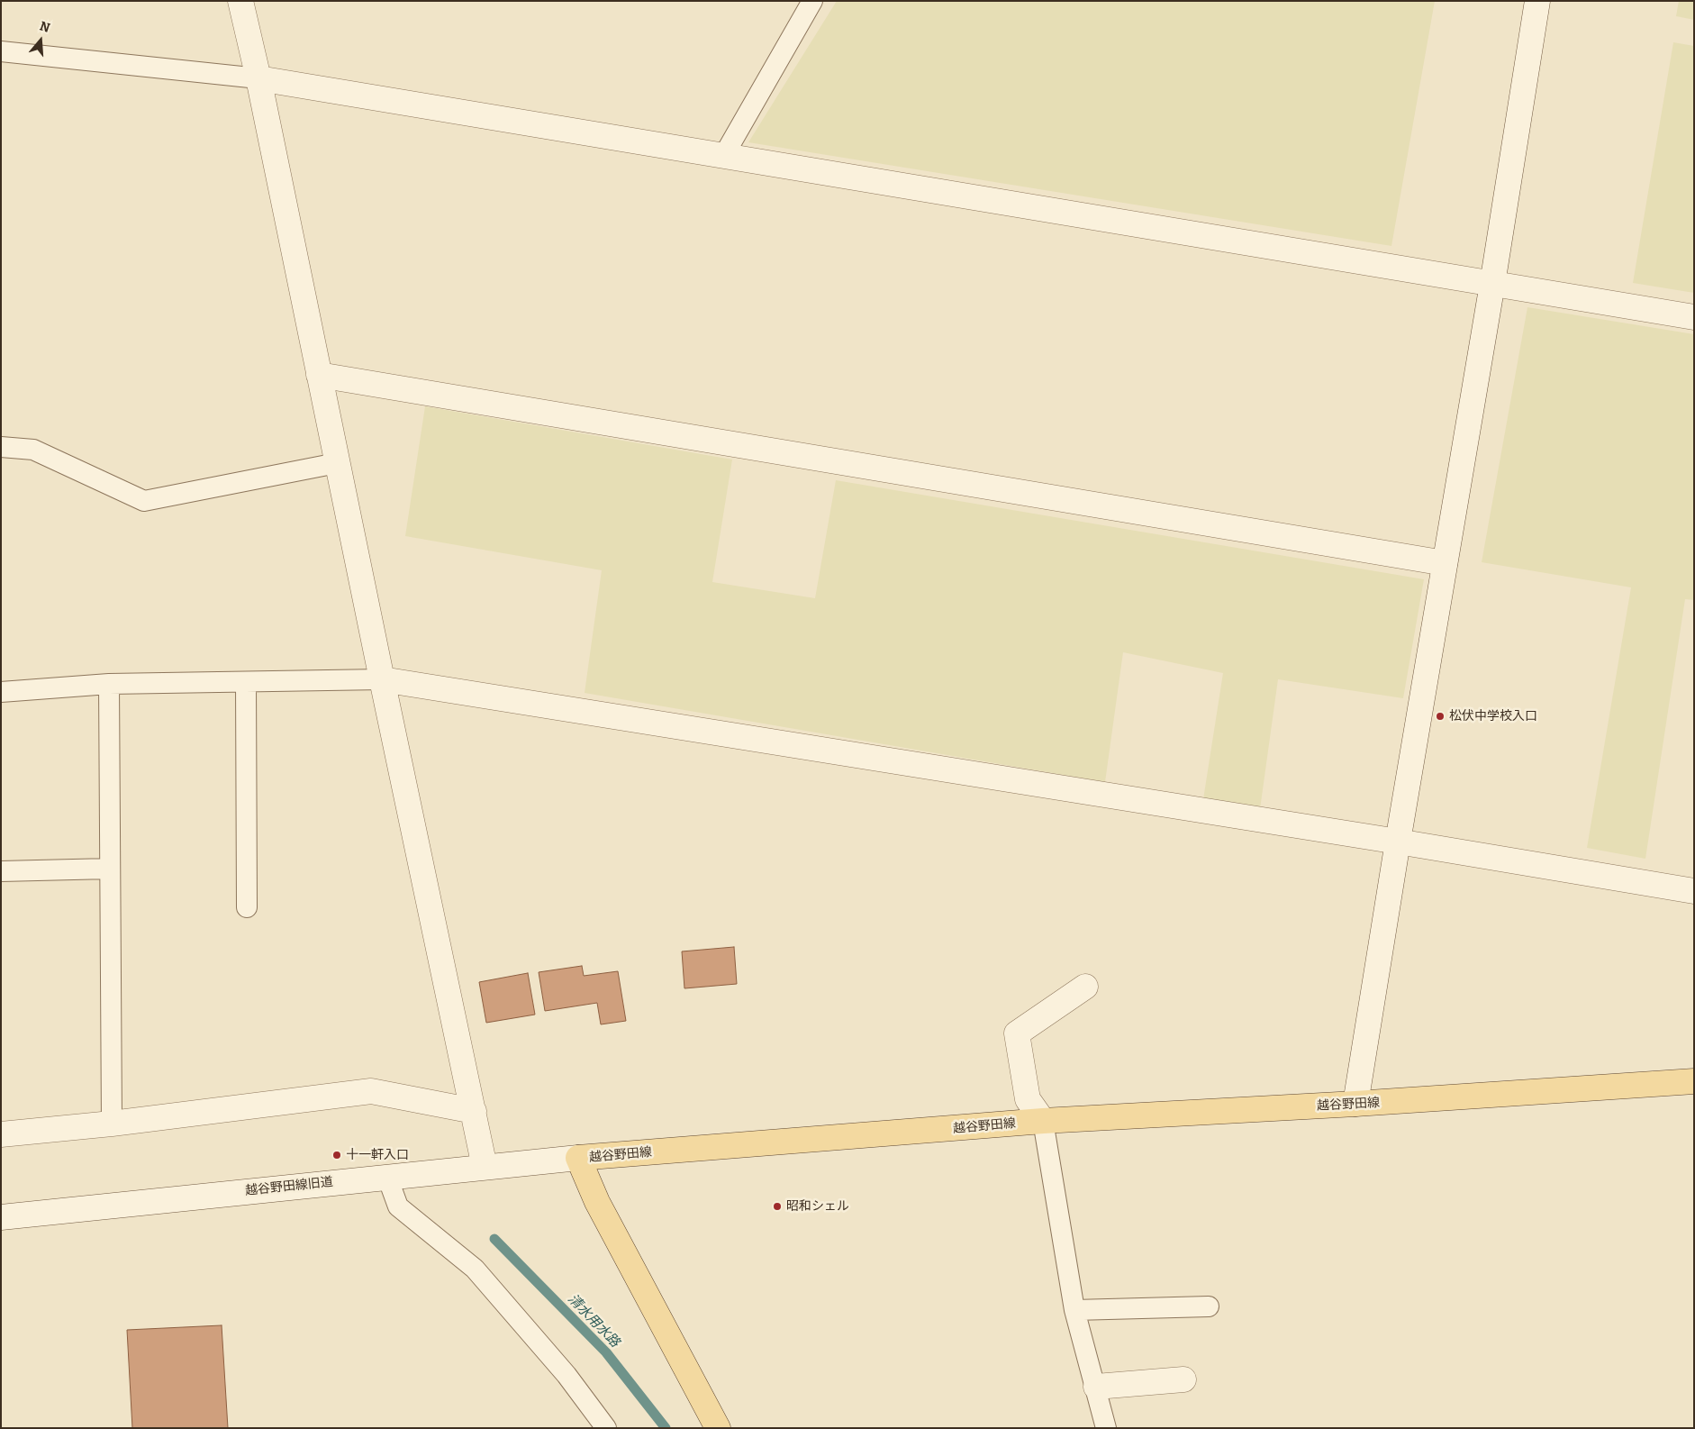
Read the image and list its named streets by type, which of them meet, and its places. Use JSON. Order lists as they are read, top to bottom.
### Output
{
  "streets": {
    "main road": ["越谷野田線"],
    "street": ["越谷野田線旧道"]
  },
  "crossings": [
    ["越谷野田線", "越谷野田線旧道"]
  ],
  "water": ["清水用水路"],
  "places": ["松伏中学校入口", "十一軒入口", "昭和シェル"],
  "north": "top"
}
